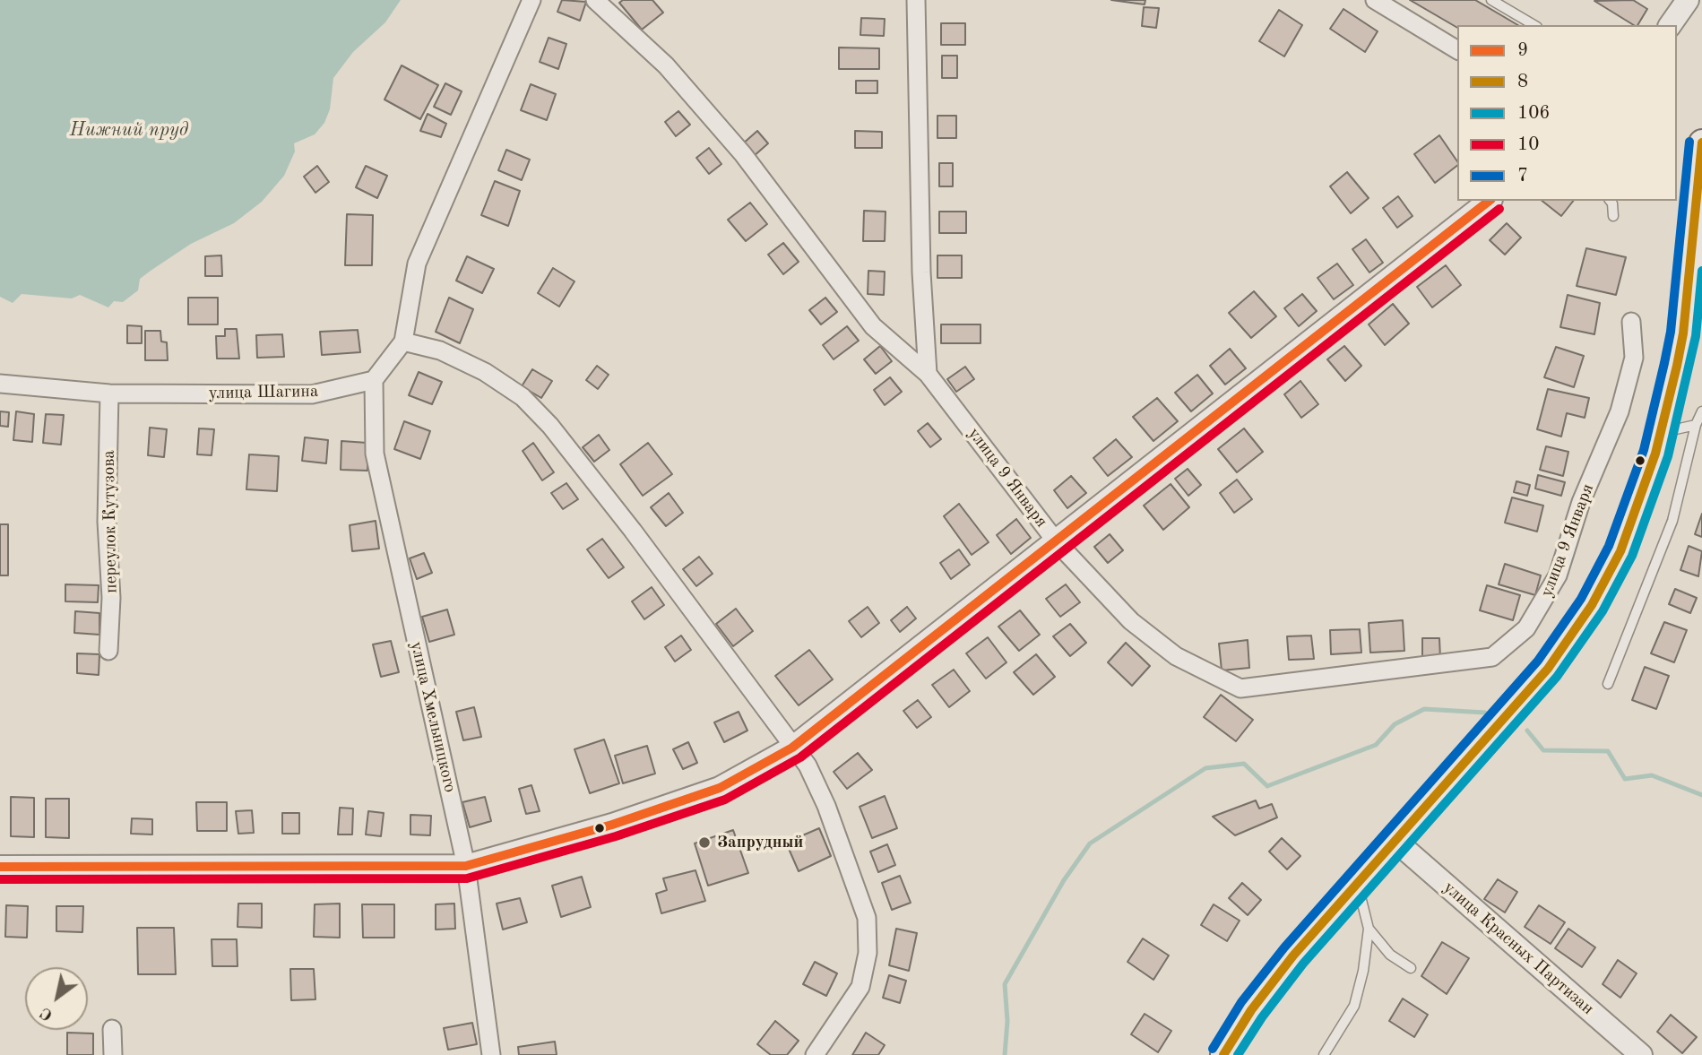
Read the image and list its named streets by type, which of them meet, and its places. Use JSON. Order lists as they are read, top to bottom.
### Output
{
  "streets": {
    "street": [
      "улица Шагина",
      "улица 9 Января",
      "переулок Кутузова",
      "улица Хмельницкого",
      "улица Красных Партизан"
    ]
  },
  "crossings": [
    ["улица Шагина", "переулок Кутузова"],
    ["улица Шагина", "улица Хмельницкого"]
  ],
  "water": ["Нижний пруд"],
  "places": ["Запрудный"],
  "lines": [
    "transit line 7",
    "transit line 8",
    "transit line 9",
    "transit line 10",
    "transit line 106"
  ],
  "legend": [
    "9",
    "8",
    "106",
    "10",
    "7"
  ],
  "north": "bottom left"
}
